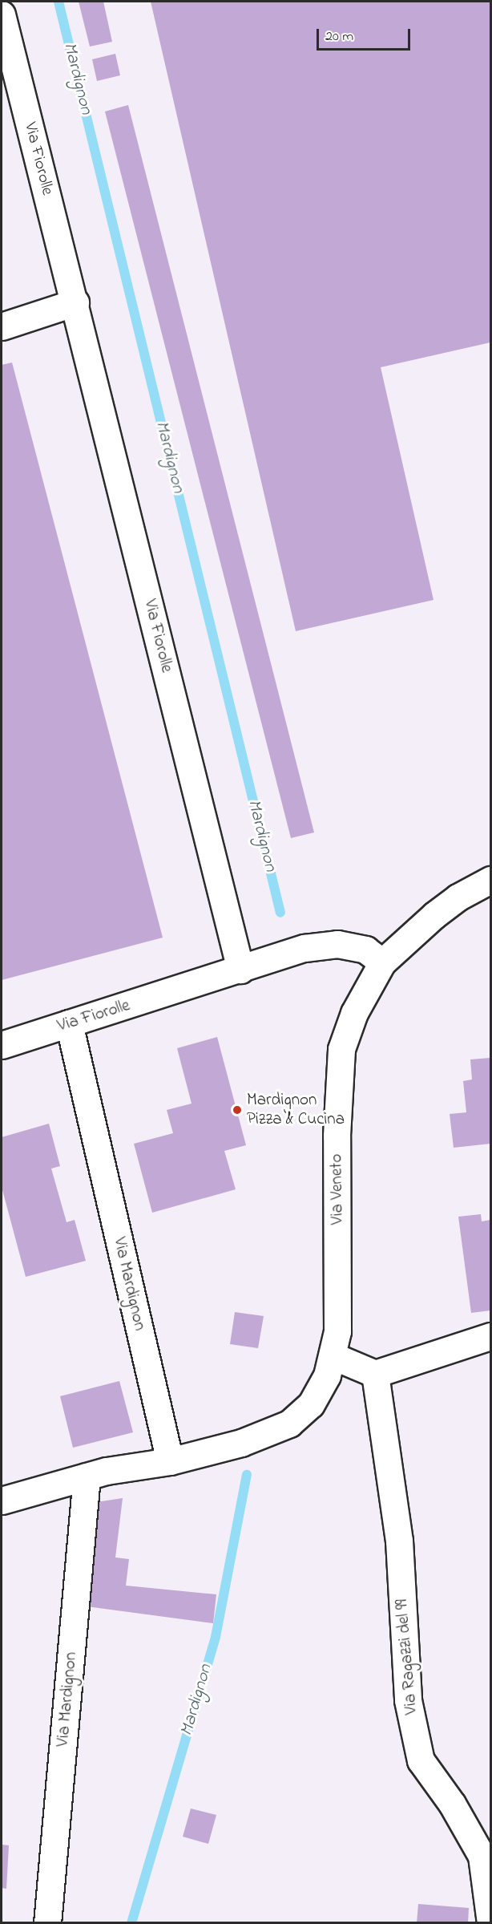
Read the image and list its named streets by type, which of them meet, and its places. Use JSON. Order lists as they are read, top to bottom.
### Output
{
  "streets": {
    "street": [
      "Via Fiorolle",
      "Via Veneto",
      "Via Mardignon",
      "Via Ragazzi del 99"
    ]
  },
  "crossings": [
    ["Via Fiorolle", "Via Veneto"],
    ["Via Fiorolle", "Via Mardignon"],
    ["Via Veneto", "Via Mardignon"]
  ],
  "water": ["Mardignon"],
  "places": ["Mardignon Pizza & Cucina"],
  "scale_bar": "20 m"
}
